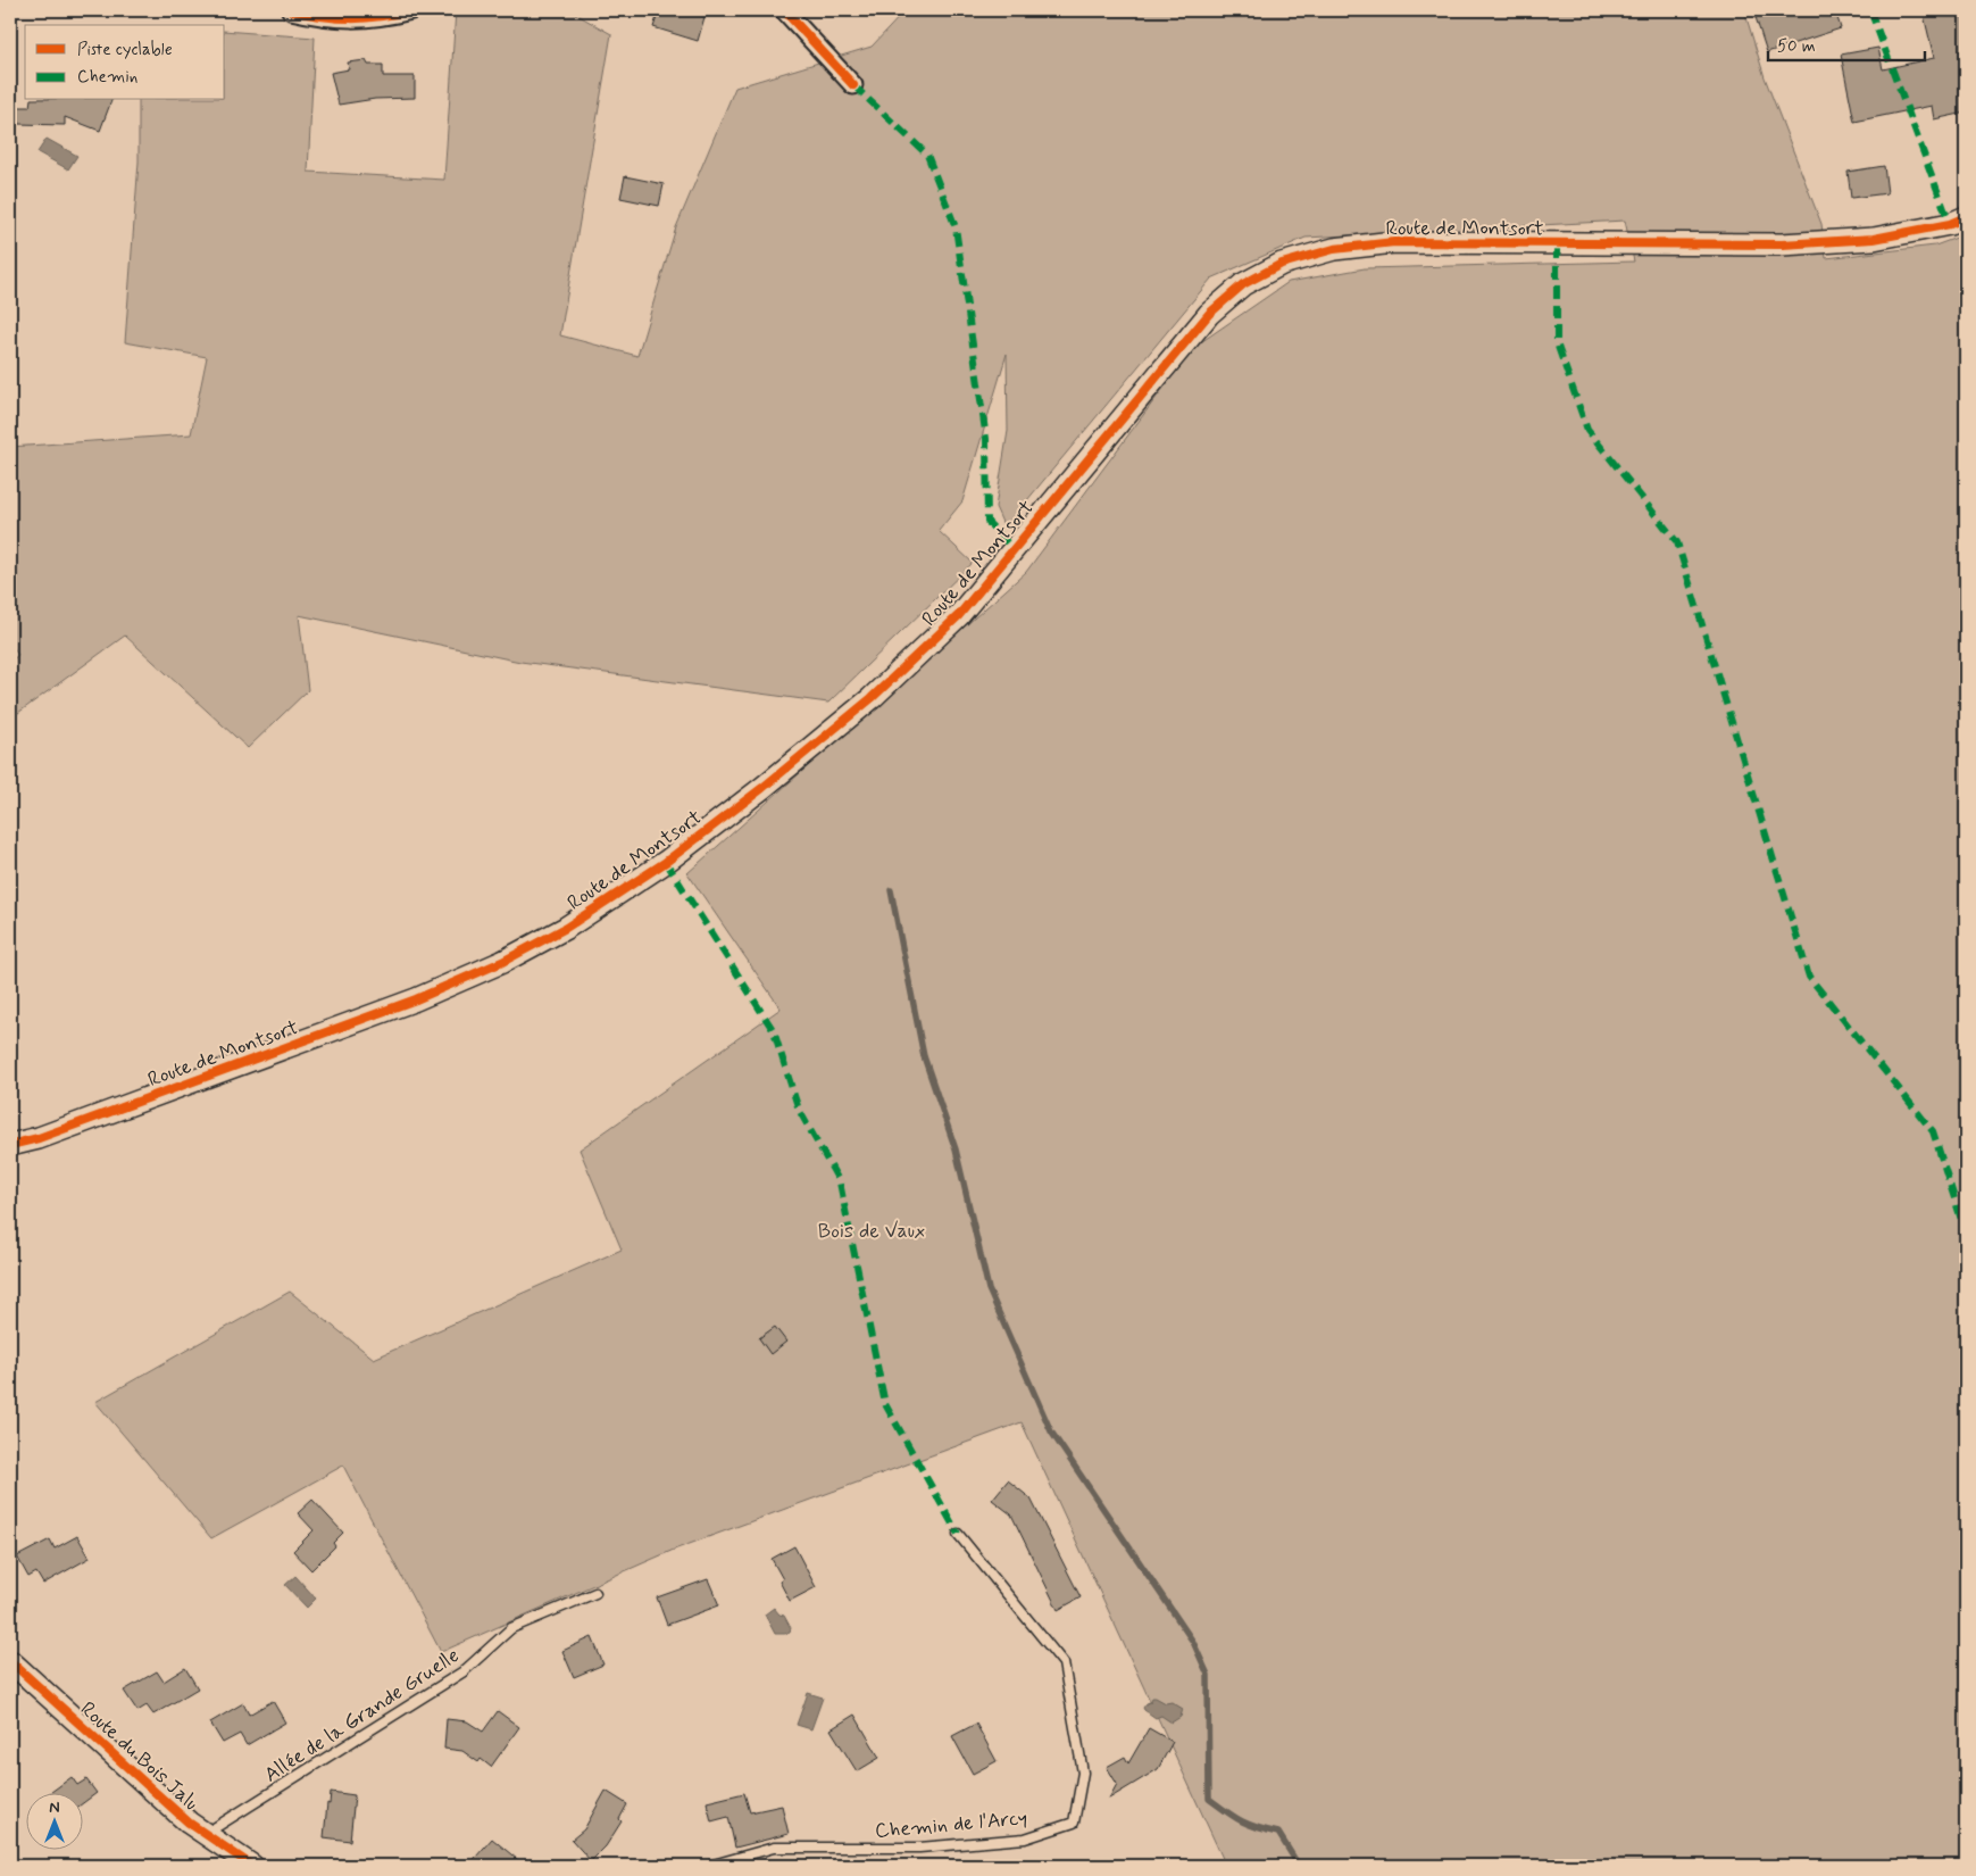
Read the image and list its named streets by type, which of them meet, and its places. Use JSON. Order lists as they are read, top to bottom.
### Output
{
  "streets": {
    "street": ["Route de Montsort", "Route du Bois Jalu"],
    "lane": ["Allée de la Grande Gruelle", "Chemin de l'Arcy"]
  },
  "crossings": [
    ["Allée de la Grande Gruelle", "Route du Bois Jalu"]
  ],
  "parks": ["Bois de Vaux"],
  "legend": ["Piste cyclable", "Chemin"],
  "scale_bar": "50 m",
  "north": "top"
}
